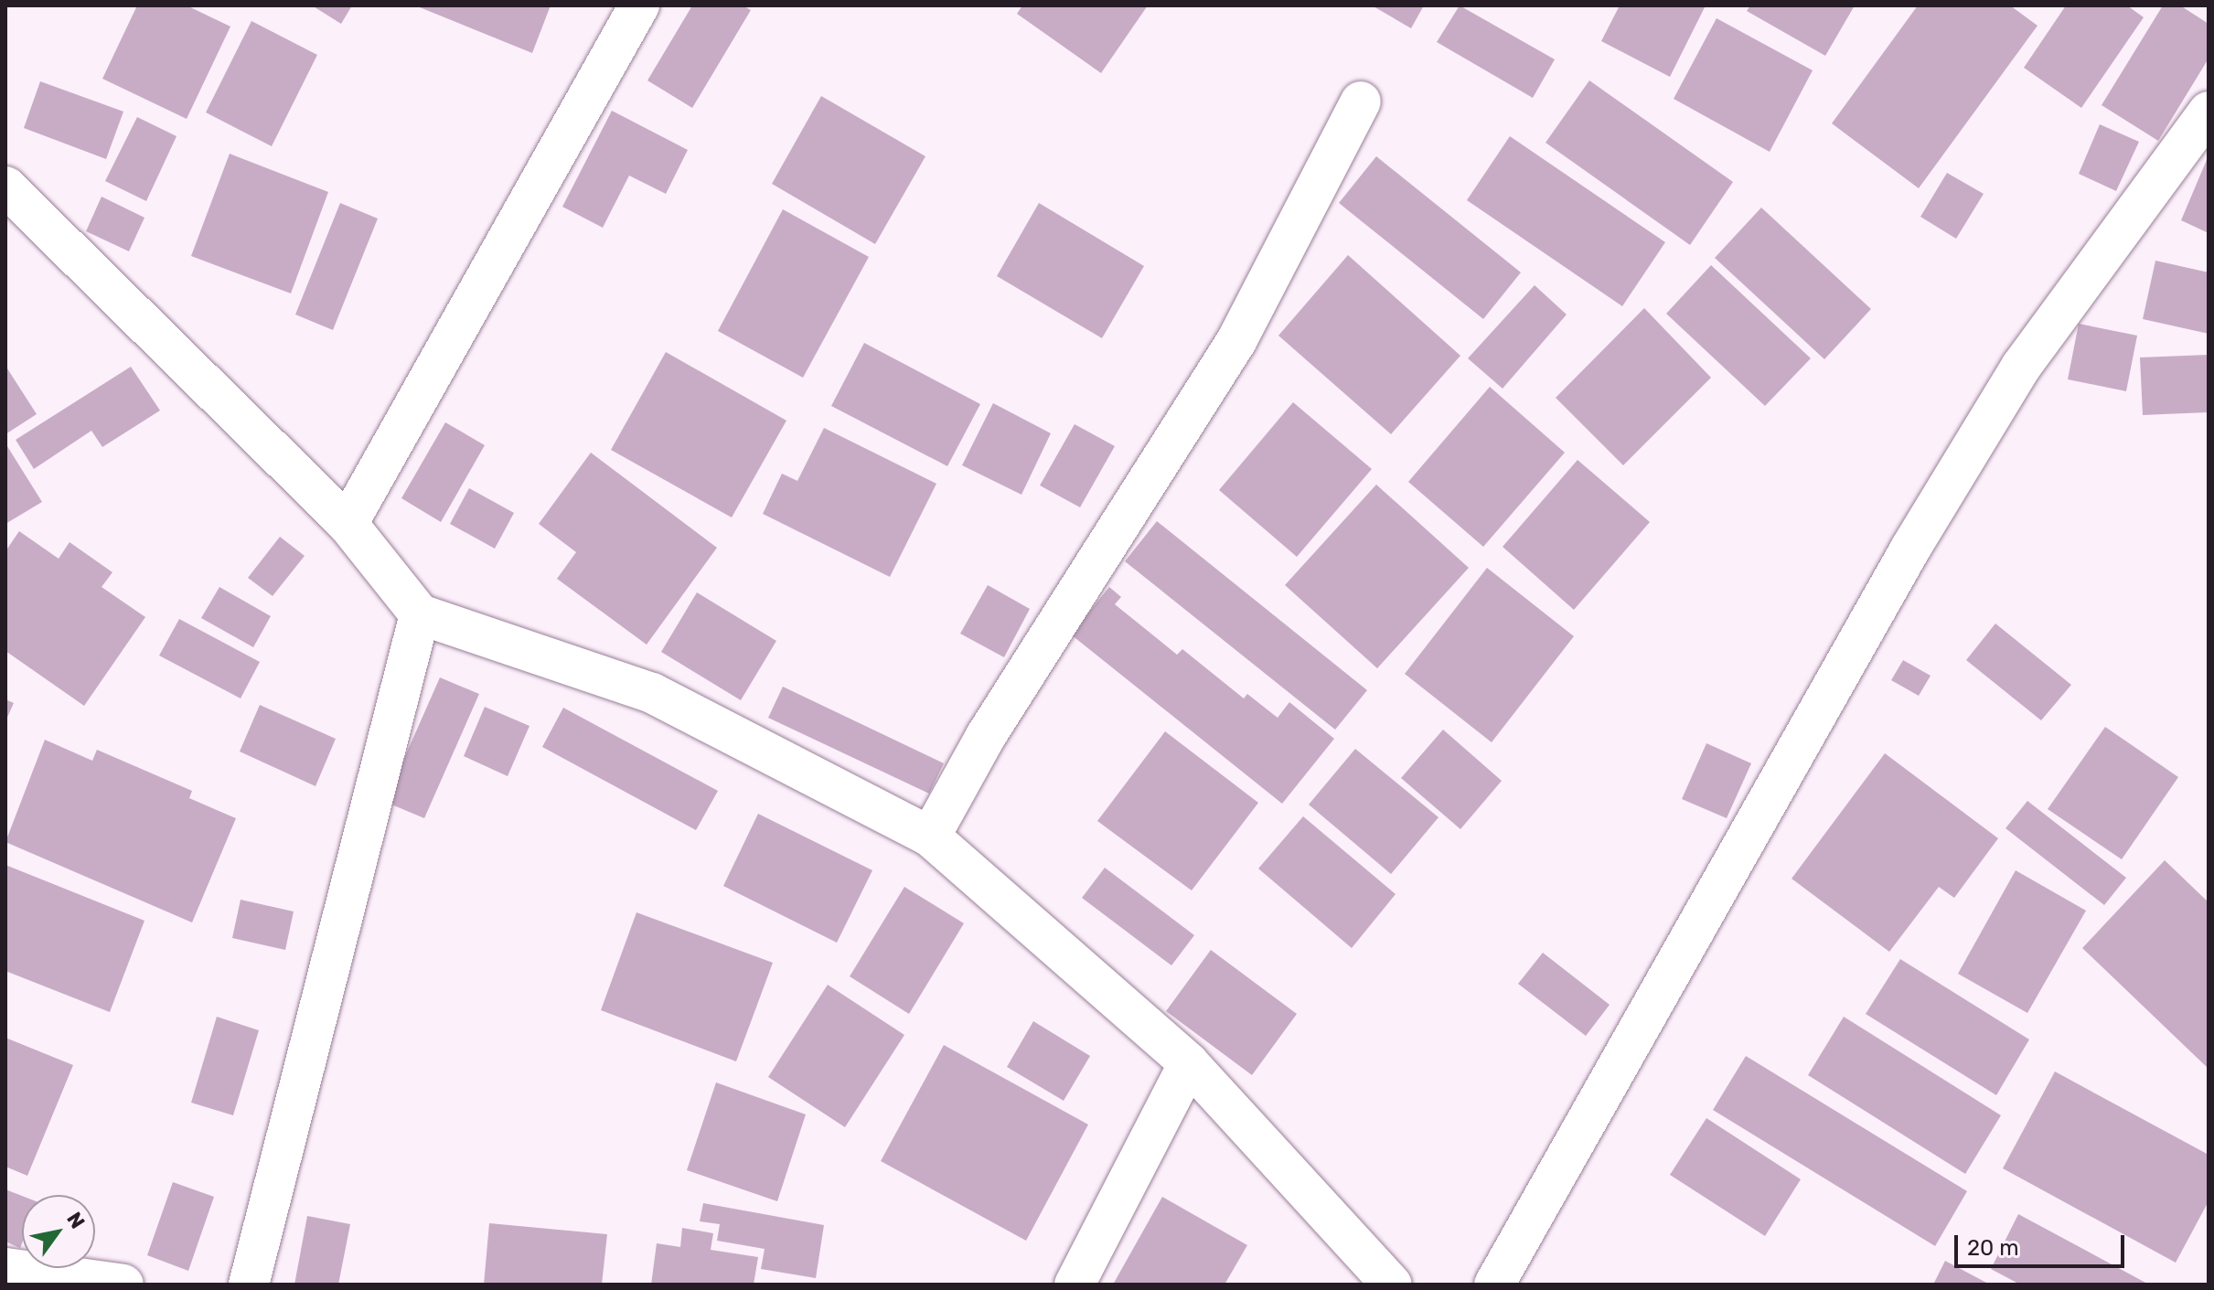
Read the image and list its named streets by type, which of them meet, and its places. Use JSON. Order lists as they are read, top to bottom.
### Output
{
  "scale_bar": "20 m",
  "north": "top right"
}
